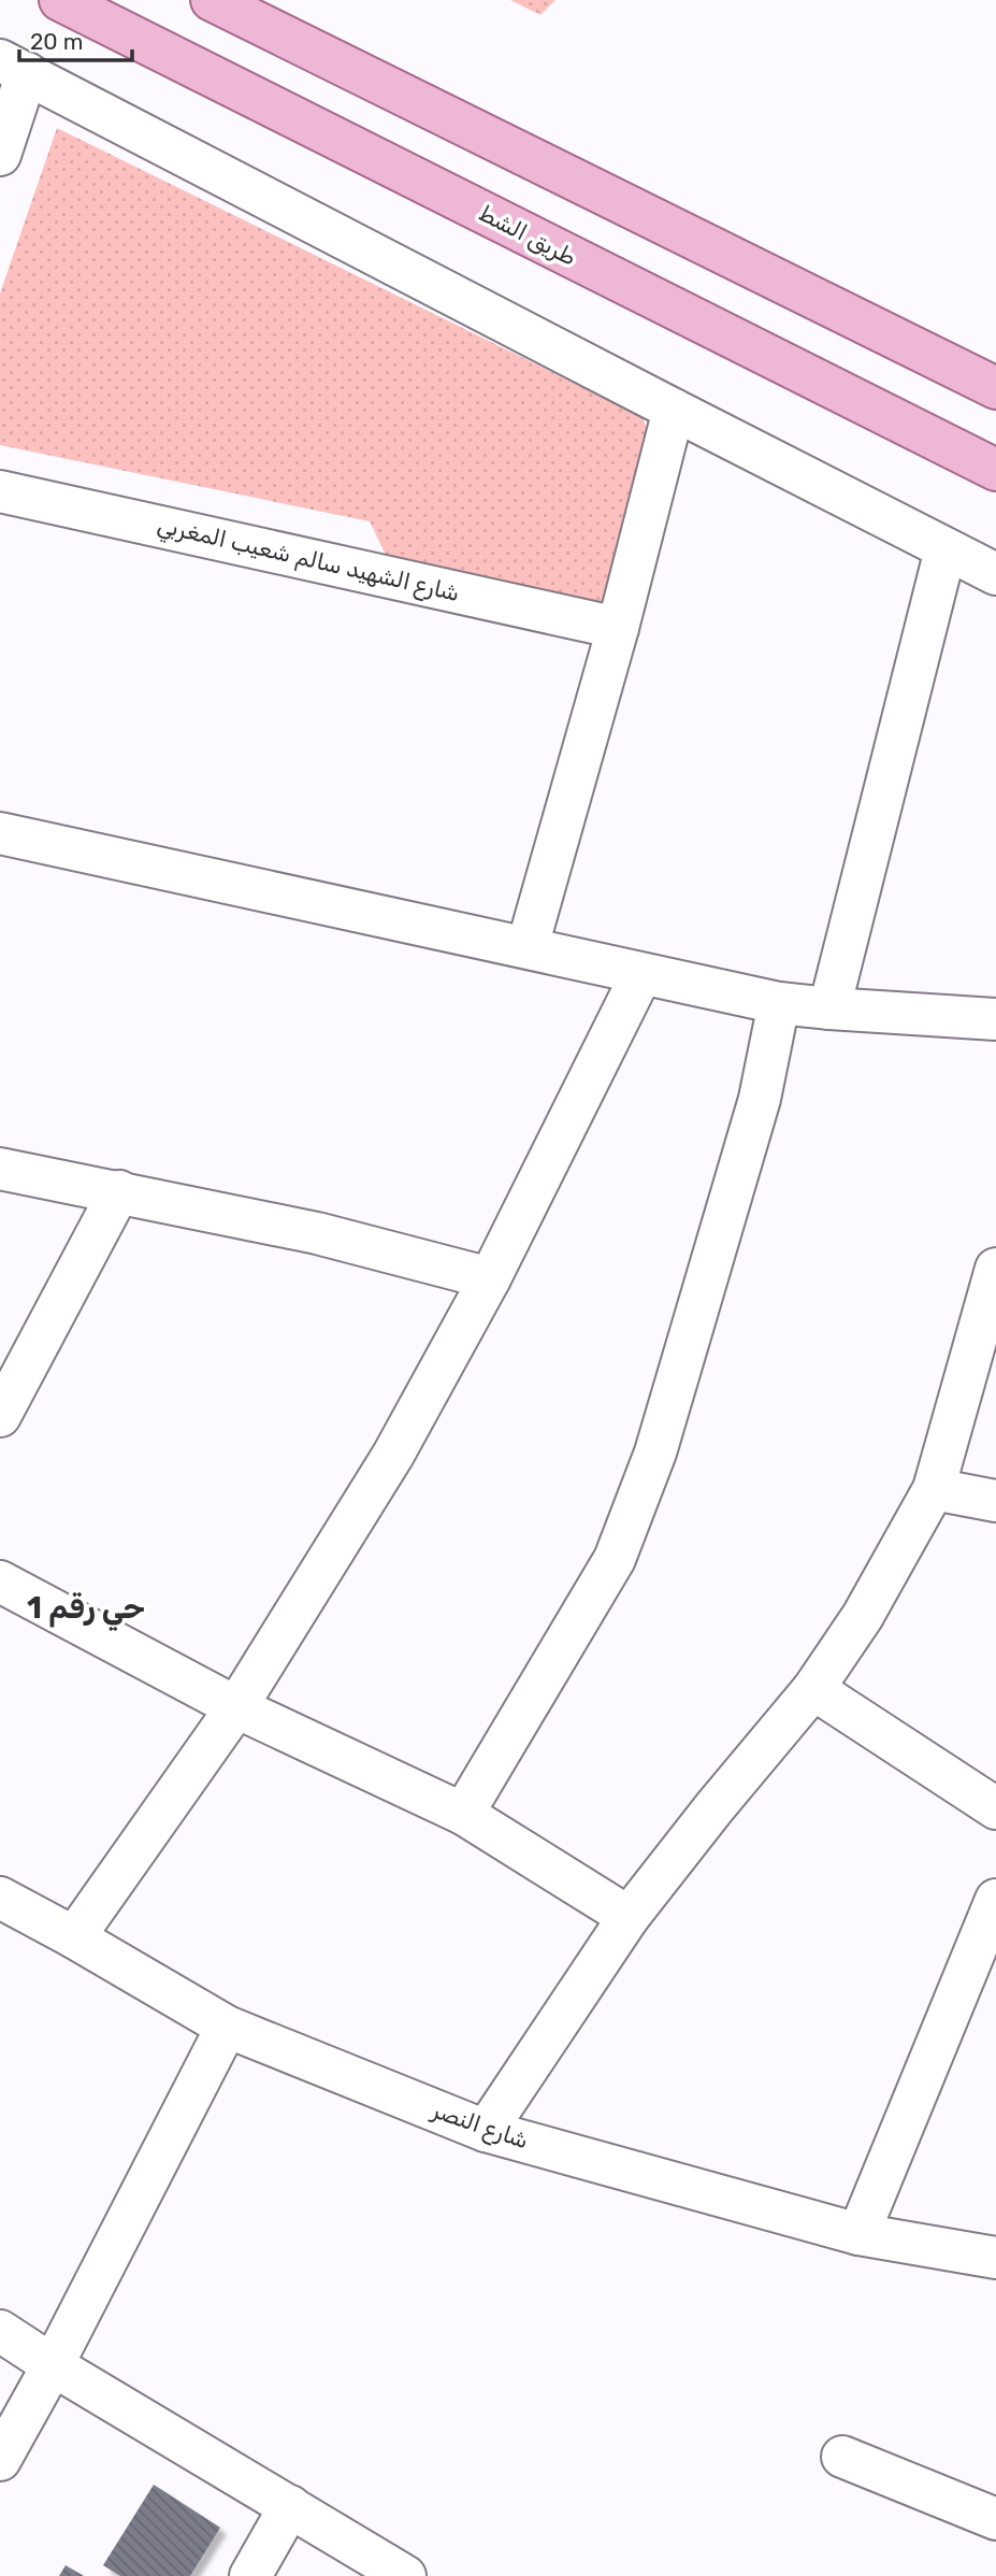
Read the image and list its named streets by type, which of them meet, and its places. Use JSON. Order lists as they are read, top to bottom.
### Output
{
  "streets": {
    "main road": ["طريق الشط"],
    "street": ["شارع الشهيد سالم شعيب المغربي", "شارع النصر"]
  },
  "districts": ["حي رقم 1"],
  "scale_bar": "20 m"
}
